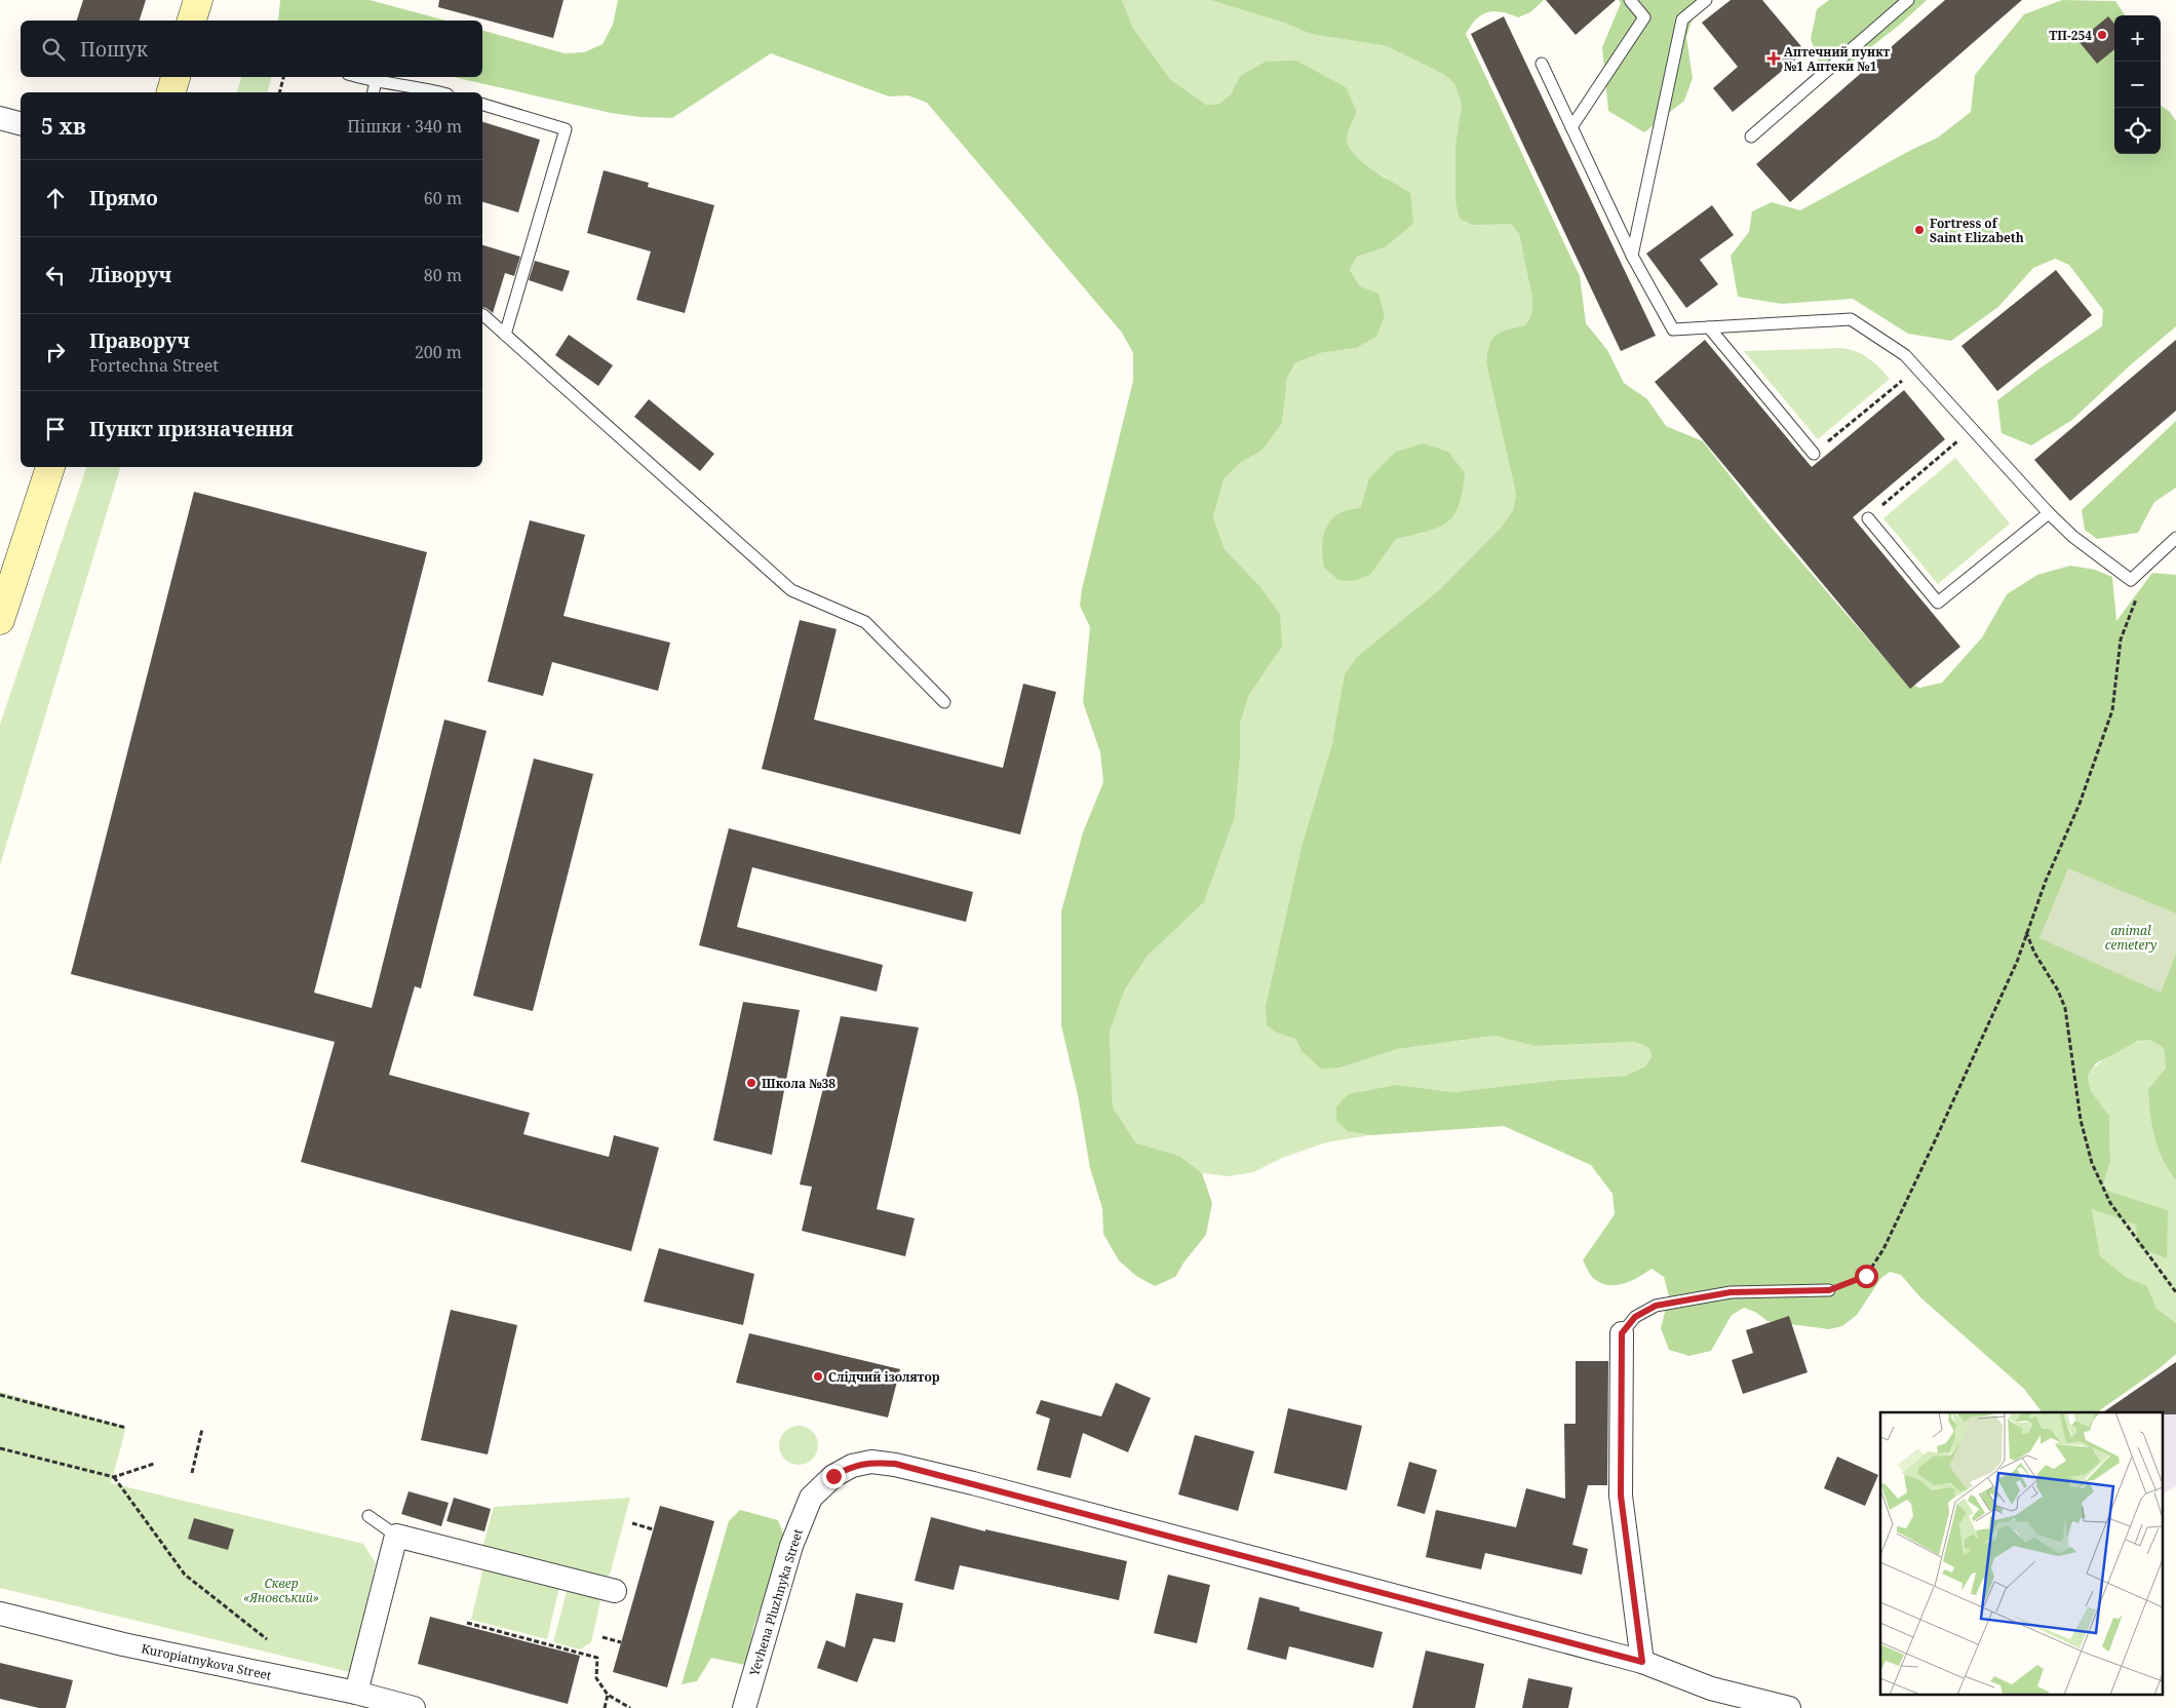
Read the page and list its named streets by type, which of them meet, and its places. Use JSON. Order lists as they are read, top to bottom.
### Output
{
  "streets": {
    "street": ["Yevhena Pluzhnyka Street", "Kuropiatnykova Street"]
  },
  "parks": ["animal cemetery", "Сквер «Яновський»"],
  "places": {
    "other": [
      "ТП-254",
      "Fortress of Saint Elizabeth",
      "Школа №38",
      "Слідчий ізолятор"
    ],
    "health": ["Аптечний пункт №1 Аптеки №1"]
  },
  "page": {
    "map_buttons": ["+", "−"],
    "search": "Пошук",
    "heading": ["5 хв", "Пішки · 340 m"],
    "list": [
      ["Прямо", "60 m"],
      ["Ліворуч", "80 m"],
      ["Праворуч", "Fortechna Street", "200 m"],
      "Пункт призначення"
    ]
  }
}
